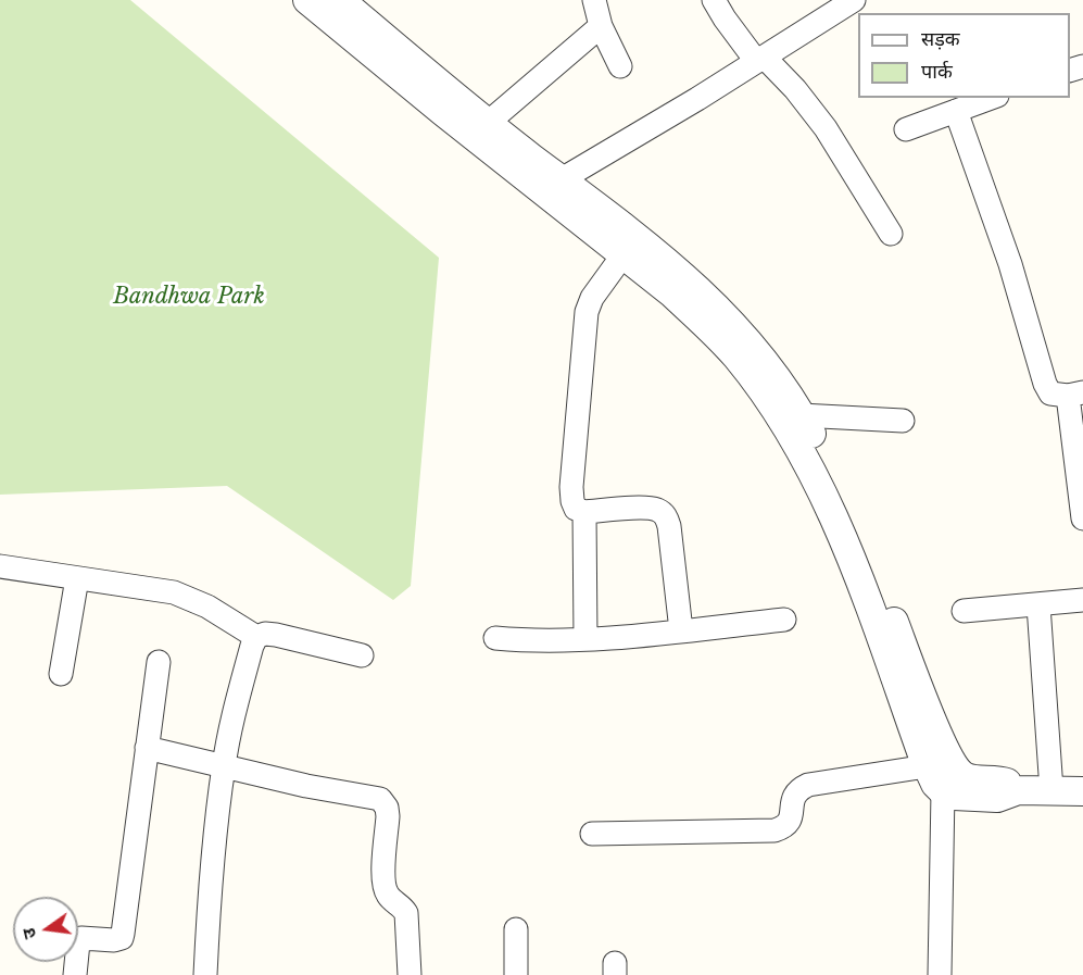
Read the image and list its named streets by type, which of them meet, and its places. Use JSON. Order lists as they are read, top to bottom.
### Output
{
  "parks": ["Bandhwa Park"],
  "legend": ["सड़क", "पार्क"],
  "north": "left"
}
